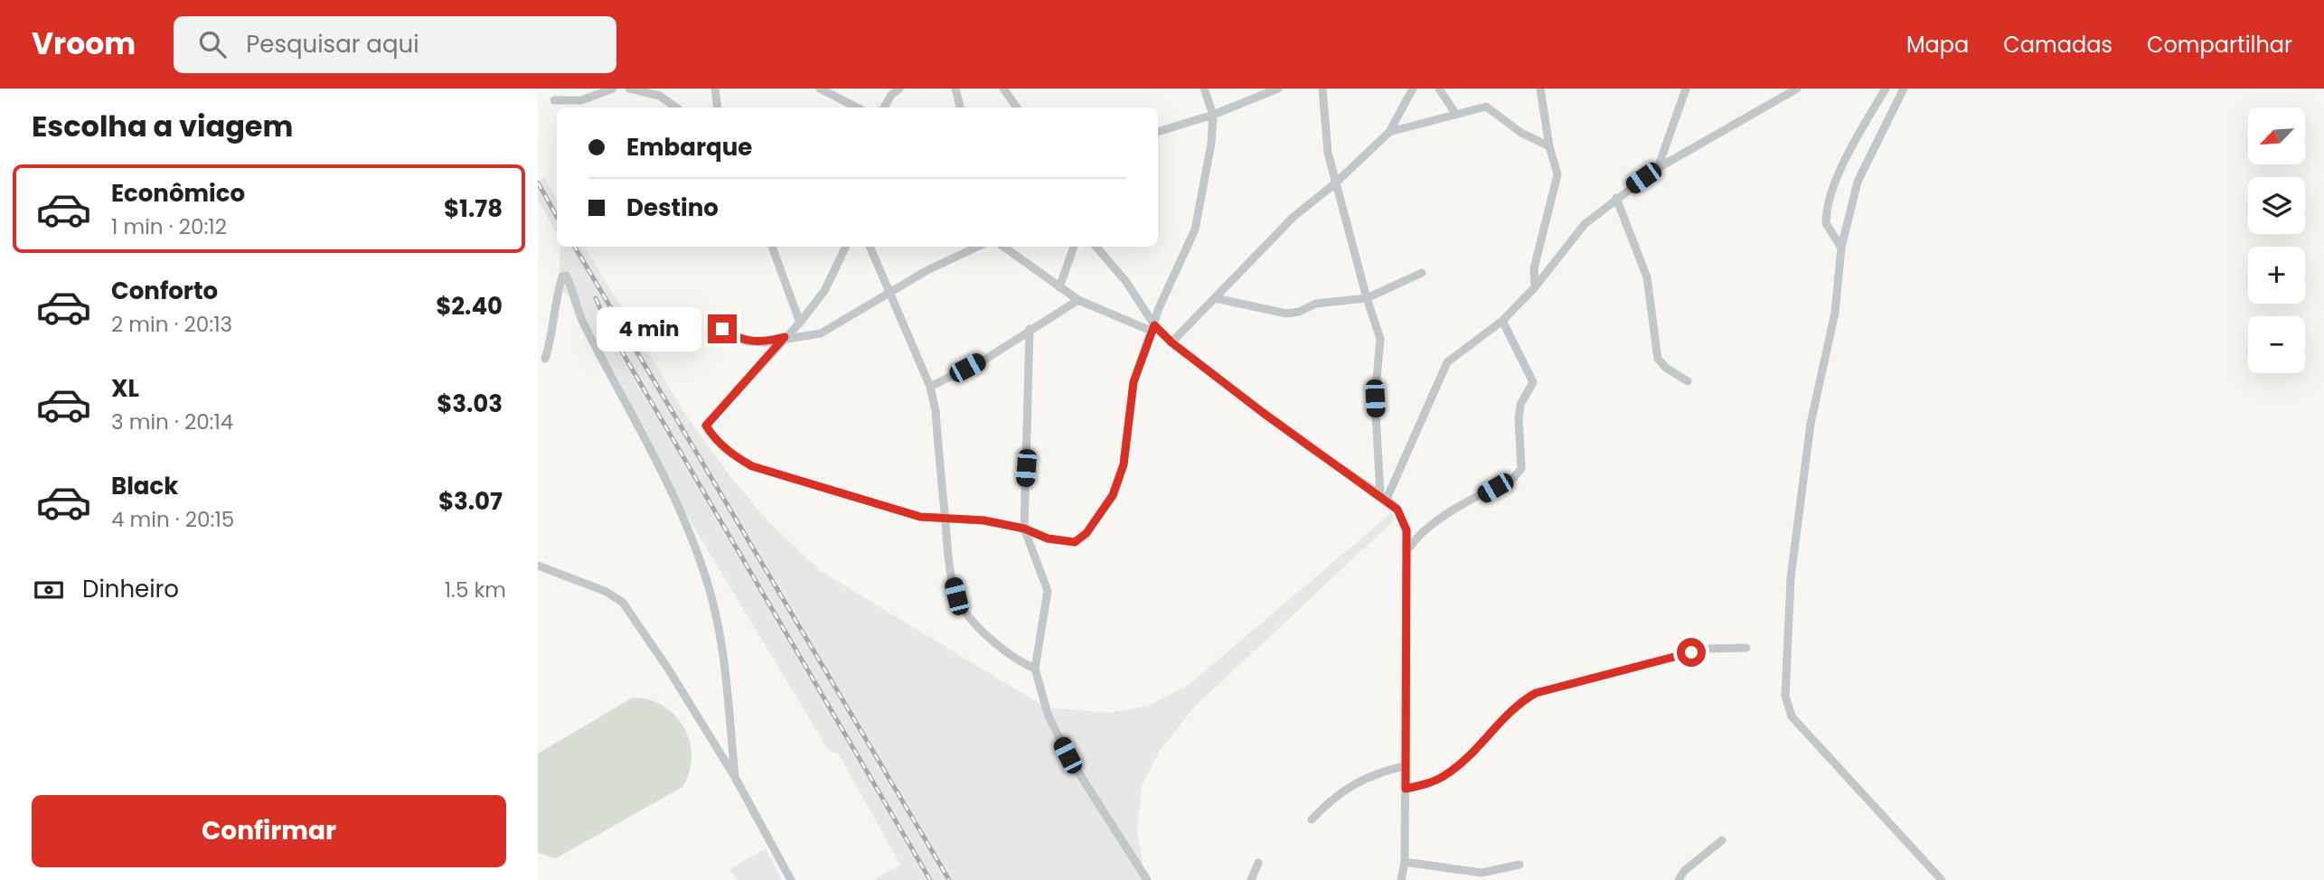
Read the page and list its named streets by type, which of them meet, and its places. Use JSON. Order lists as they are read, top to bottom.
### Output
{
  "north": "bottom left",
  "page": {
    "header": "Vroom",
    "search": "Pesquisar aqui",
    "nav": ["Mapa", "Camadas", "Compartilhar"],
    "heading": "Escolha a viagem",
    "map_buttons": ["+", "−"],
    "banner": ["Embarque", "Destino"],
    "list": [
      {
        "name": "Econômico",
        "note": "1 min · 20:12",
        "value": "$1.78"
      },
      {
        "name": "Conforto",
        "note": "2 min · 20:13",
        "value": "$2.40"
      },
      {
        "name": "XL",
        "note": "3 min · 20:14",
        "value": "$3.03"
      },
      {
        "name": "Black",
        "note": "4 min · 20:15",
        "value": "$3.07"
      }
    ],
    "bubble": "4 min",
    "pay": ["Dinheiro", "1.5 km"],
    "buttons": "Confirmar"
  }
}
